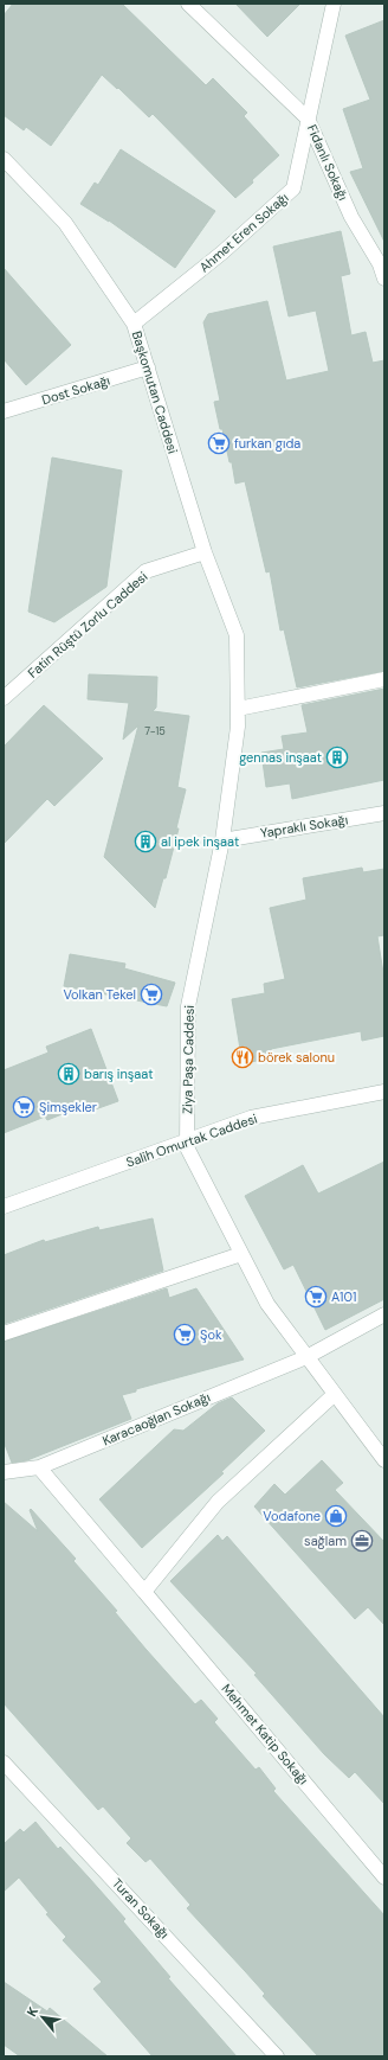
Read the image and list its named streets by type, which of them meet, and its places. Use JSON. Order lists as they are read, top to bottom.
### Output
{
  "streets": {
    "street": [
      "Fidanlı Sokağı",
      "Ahmet Eren Sokağı",
      "Dost Sokağı",
      "Başkomutan Caddesi",
      "Fatin Rüştü Zorlu Caddesi",
      "Yapraklı Sokağı",
      "Ziya Paşa Caddesi",
      "Salih Omurtak Caddesi",
      "Karacaoğlan Sokağı",
      "Mehmet Katip Sokağı",
      "Turan Sokağı"
    ]
  },
  "crossings": [
    ["Fidanlı Sokağı", "Ahmet Eren Sokağı"],
    ["Ahmet Eren Sokağı", "Başkomutan Caddesi"],
    ["Dost Sokağı", "Başkomutan Caddesi"],
    ["Başkomutan Caddesi", "Fatin Rüştü Zorlu Caddesi"],
    ["Başkomutan Caddesi", "Ziya Paşa Caddesi"],
    ["Fatin Rüştü Zorlu Caddesi", "Ziya Paşa Caddesi"],
    ["Yapraklı Sokağı", "Ziya Paşa Caddesi"],
    ["Ziya Paşa Caddesi", "Salih Omurtak Caddesi"],
    ["Ziya Paşa Caddesi", "Karacaoğlan Sokağı"],
    ["Karacaoğlan Sokağı", "Mehmet Katip Sokağı"]
  ],
  "places": {
    "supermarket": [
      "furkan gıda",
      "Volkan Tekel",
      "Şimşekler",
      "A101",
      "Şok"
    ],
    "building": ["gennas inşaat", "al ipek inşaat", "barış inşaat"],
    "restaurant": ["börek salonu"],
    "shop": ["Vodafone"],
    "office": ["sağlam"]
  },
  "house_numbers": ["7-15"],
  "north": "top left"
}
